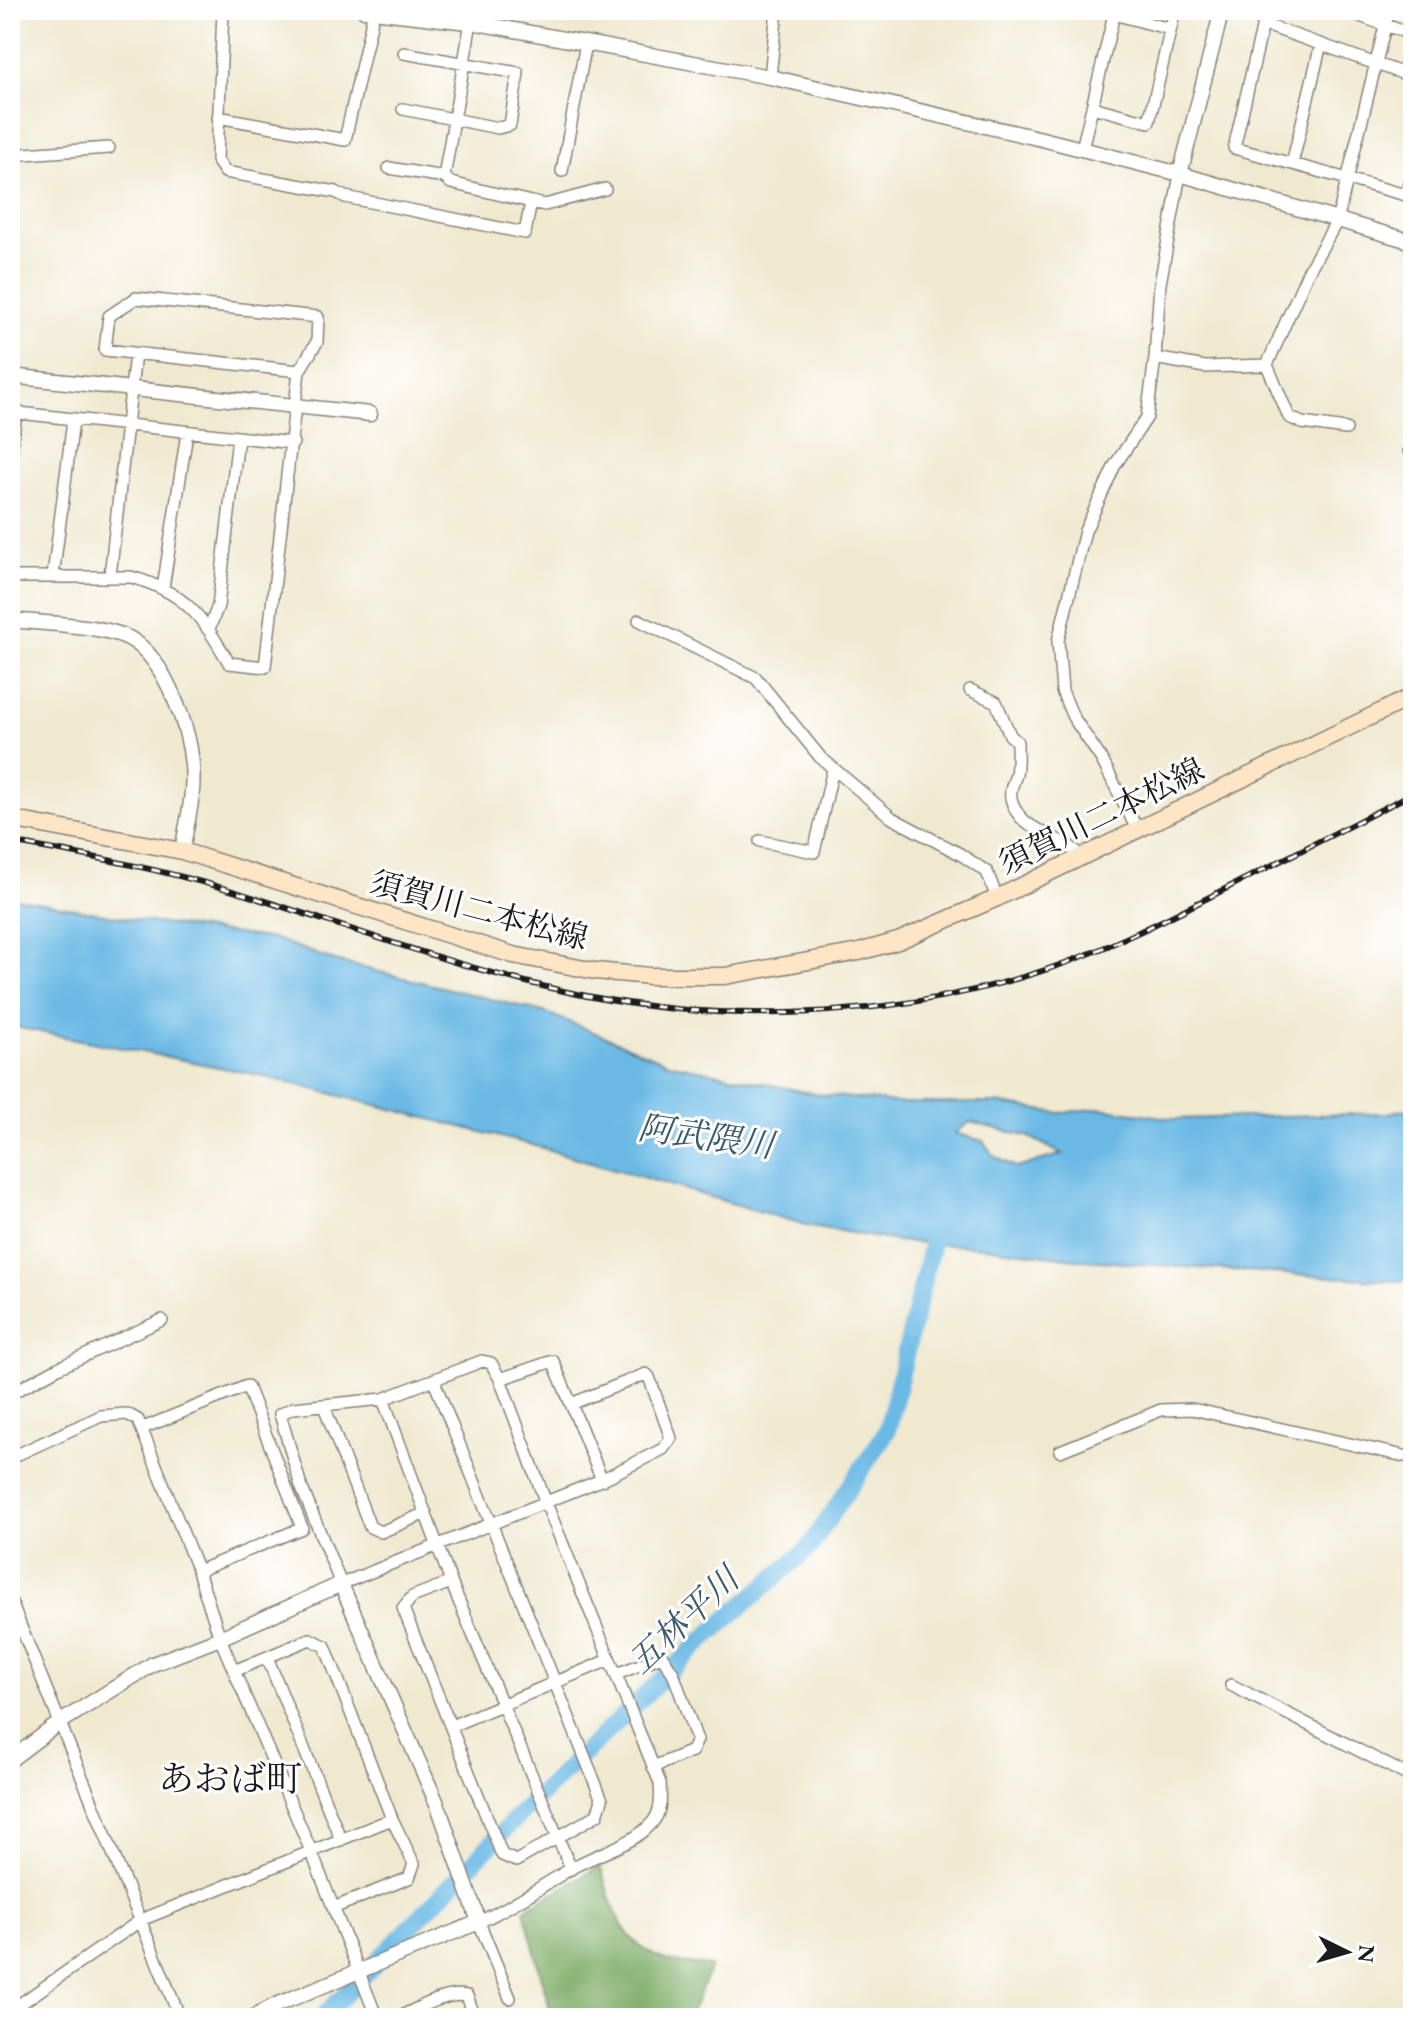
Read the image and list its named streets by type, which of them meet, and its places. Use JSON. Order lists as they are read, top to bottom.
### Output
{
  "streets": {
    "main road": ["須賀川二本松線"]
  },
  "districts": ["あおば町"],
  "water": ["阿武隈川", "五林平川"],
  "north": "right"
}
